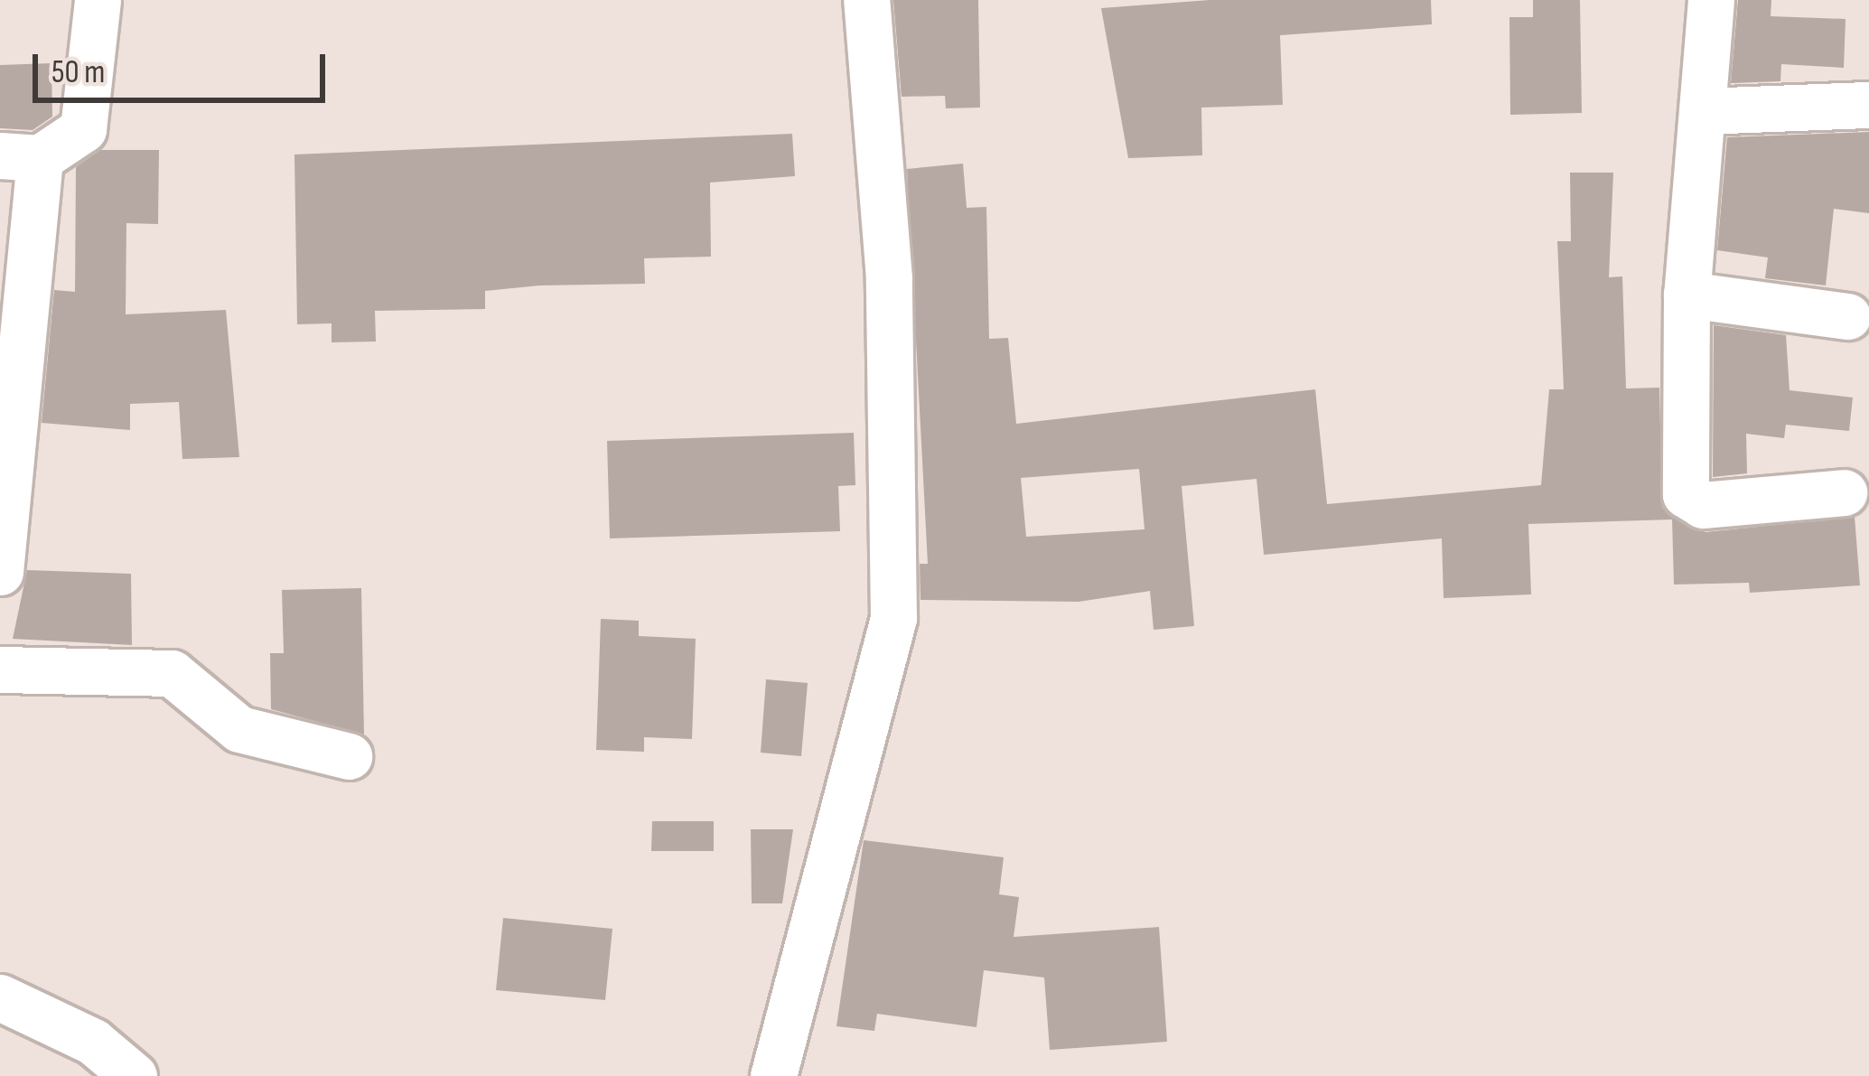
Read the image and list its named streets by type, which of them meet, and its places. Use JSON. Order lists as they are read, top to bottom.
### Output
{
  "scale_bar": "50 m"
}
